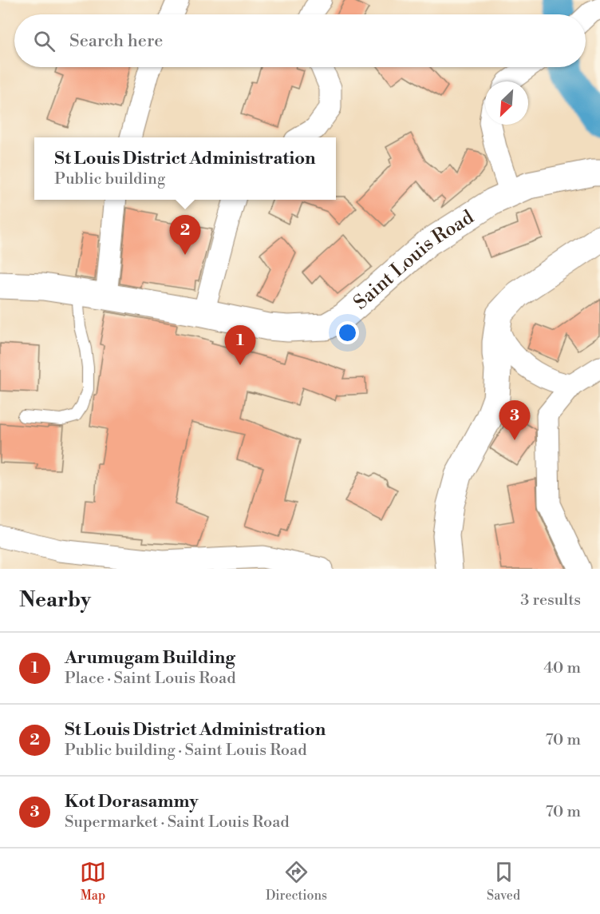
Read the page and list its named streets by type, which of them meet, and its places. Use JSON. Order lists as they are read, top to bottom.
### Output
{
  "streets": {
    "main road": ["Saint Louis Road"]
  },
  "north": "bottom left",
  "page": {
    "search": "Search here",
    "popup": ["St Louis District Administration", "Public building"],
    "pins": ["2", "1", "3"],
    "heading": ["Nearby", "3 results"],
    "list": [
      {
        "mark": "1",
        "name": "Arumugam Building",
        "note": "Place · Saint Louis Road",
        "value": "40 m"
      },
      {
        "mark": "2",
        "name": "St Louis District Administration",
        "note": "Public building · Saint Louis Road",
        "value": "70 m"
      },
      {
        "mark": "3",
        "name": "Kot Dorasammy",
        "note": "Supermarket · Saint Louis Road",
        "value": "70 m"
      }
    ],
    "nav": ["Map", "Directions", "Saved"]
  }
}
